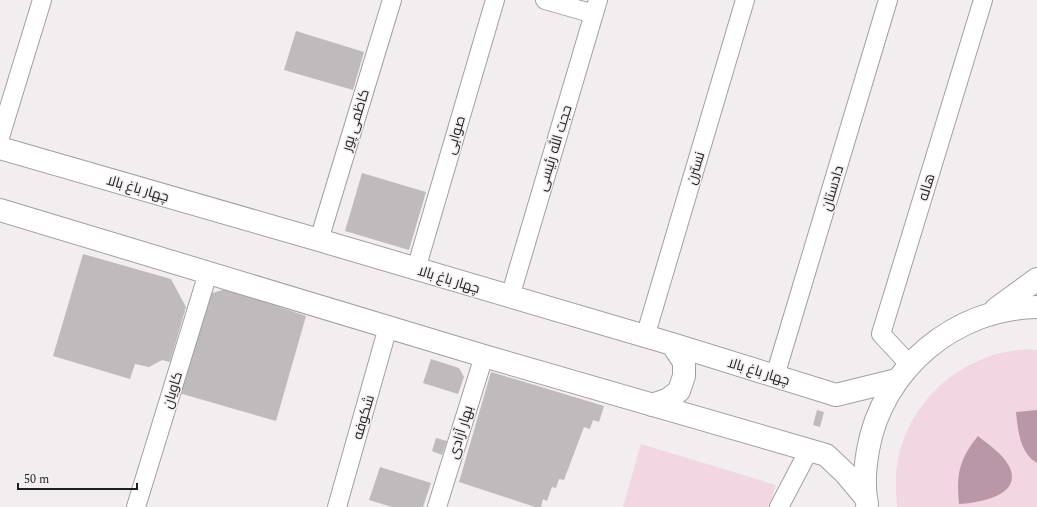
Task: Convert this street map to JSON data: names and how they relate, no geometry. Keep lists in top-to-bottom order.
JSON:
{
  "streets": {
    "main road": ["چهار باغ بالا"],
    "street": [
      "کاظمی پور",
      "صوابی",
      "حجت الله رئیسی",
      "نسترن",
      "هاله",
      "دادستان",
      "کاویان",
      "شکوفه",
      "بهار آزادی"
    ]
  },
  "crossings": [
    ["کاظمی پور", "چهار باغ بالا"],
    ["صوابی", "چهار باغ بالا"],
    ["حجت الله رئیسی", "چهار باغ بالا"],
    ["نسترن", "چهار باغ بالا"],
    ["هاله", "چهار باغ بالا"],
    ["چهار باغ بالا", "دادستان"]
  ],
  "scale_bar": "50 m"
}
